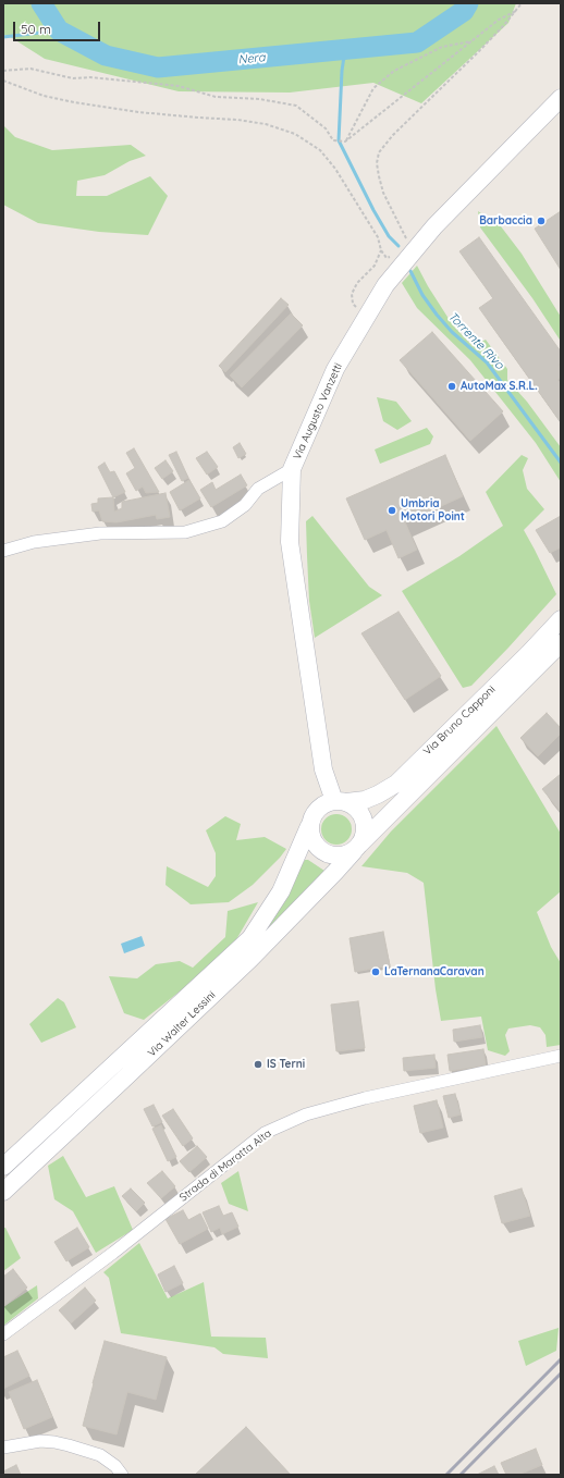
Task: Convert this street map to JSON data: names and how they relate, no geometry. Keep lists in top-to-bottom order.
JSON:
{
  "streets": {
    "main road": ["Via Augusto Vanzetti", "Via Bruno Capponi", "Via Walter Lessini"],
    "street": ["Strada di Maratta Alta"]
  },
  "crossings": [
    ["Via Augusto Vanzetti", "Via Bruno Capponi"],
    ["Via Augusto Vanzetti", "Via Walter Lessini"],
    ["Via Bruno Capponi", "Via Walter Lessini"]
  ],
  "water": ["Nera", "Torrente Rivo"],
  "places": [
    "Barbaccia",
    "AutoMax S.R.L.",
    "Umbria Motori Point",
    "LaTernanaCaravan",
    "IS Terni"
  ],
  "scale_bar": "50 m"
}
